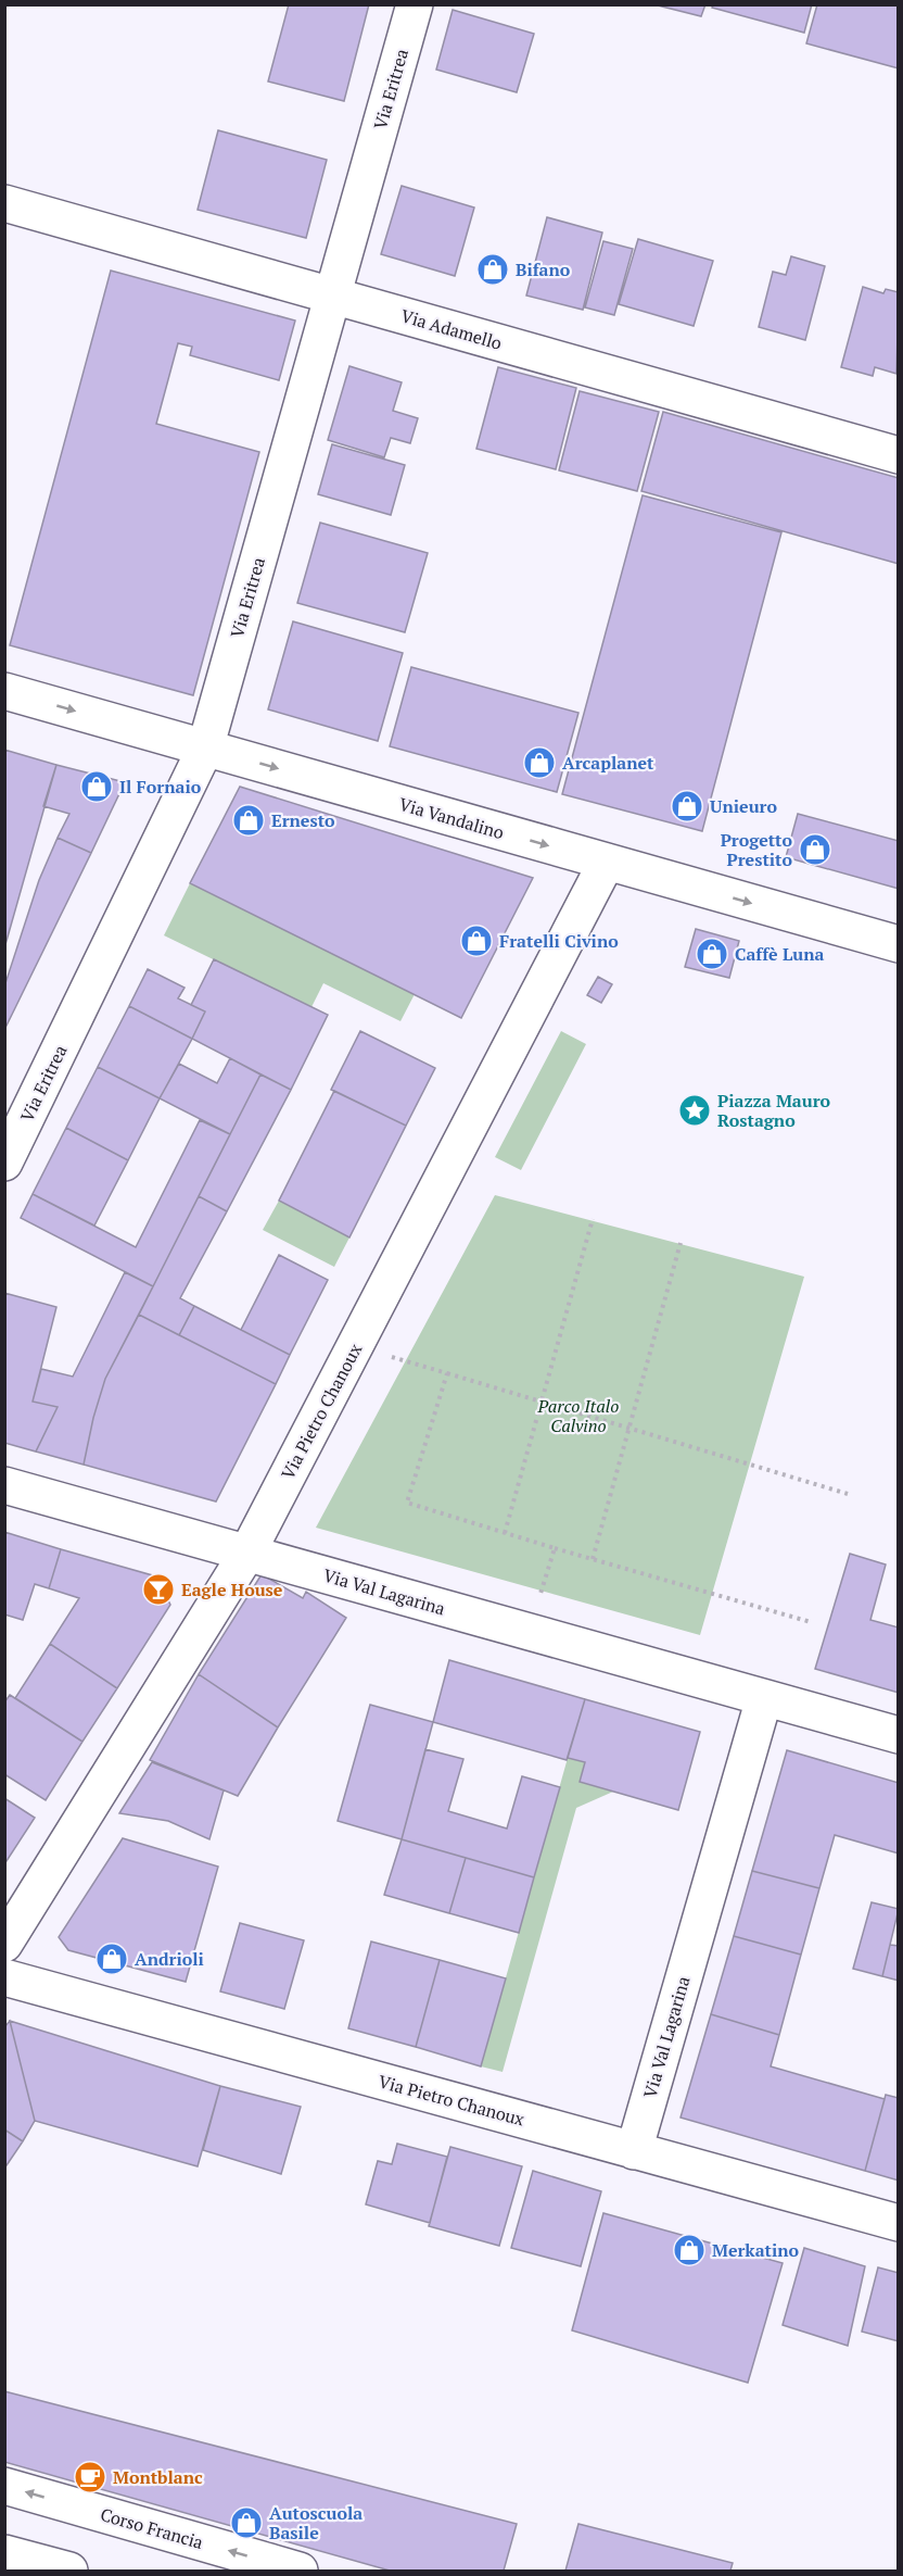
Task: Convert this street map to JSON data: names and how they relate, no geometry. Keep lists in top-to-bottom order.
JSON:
{
  "streets": {
    "street": [
      "Via Eritrea",
      "Via Adamello",
      "Via Vandalino",
      "Via Pietro Chanoux",
      "Via Val Lagarina",
      "Corso Francia"
    ]
  },
  "crossings": [
    ["Via Eritrea", "Via Adamello"],
    ["Via Eritrea", "Via Vandalino"],
    ["Via Vandalino", "Via Pietro Chanoux"],
    ["Via Pietro Chanoux", "Via Val Lagarina"]
  ],
  "one_way": ["Via Vandalino", "Corso Francia"],
  "parks": ["Parco Italo Calvino"],
  "places": {
    "shop": [
      "Bifano",
      "Arcaplanet",
      "Il Fornaio",
      "Unieuro",
      "Ernesto",
      "Progetto Prestito",
      "Fratelli Civino",
      "Caffè Luna",
      "Andrioli",
      "Merkatino",
      "Autoscuola Basile"
    ],
    "place": ["Piazza Mauro Rostagno"],
    "bar": ["Eagle House"],
    "cafe": ["Montblanc"]
  }
}
